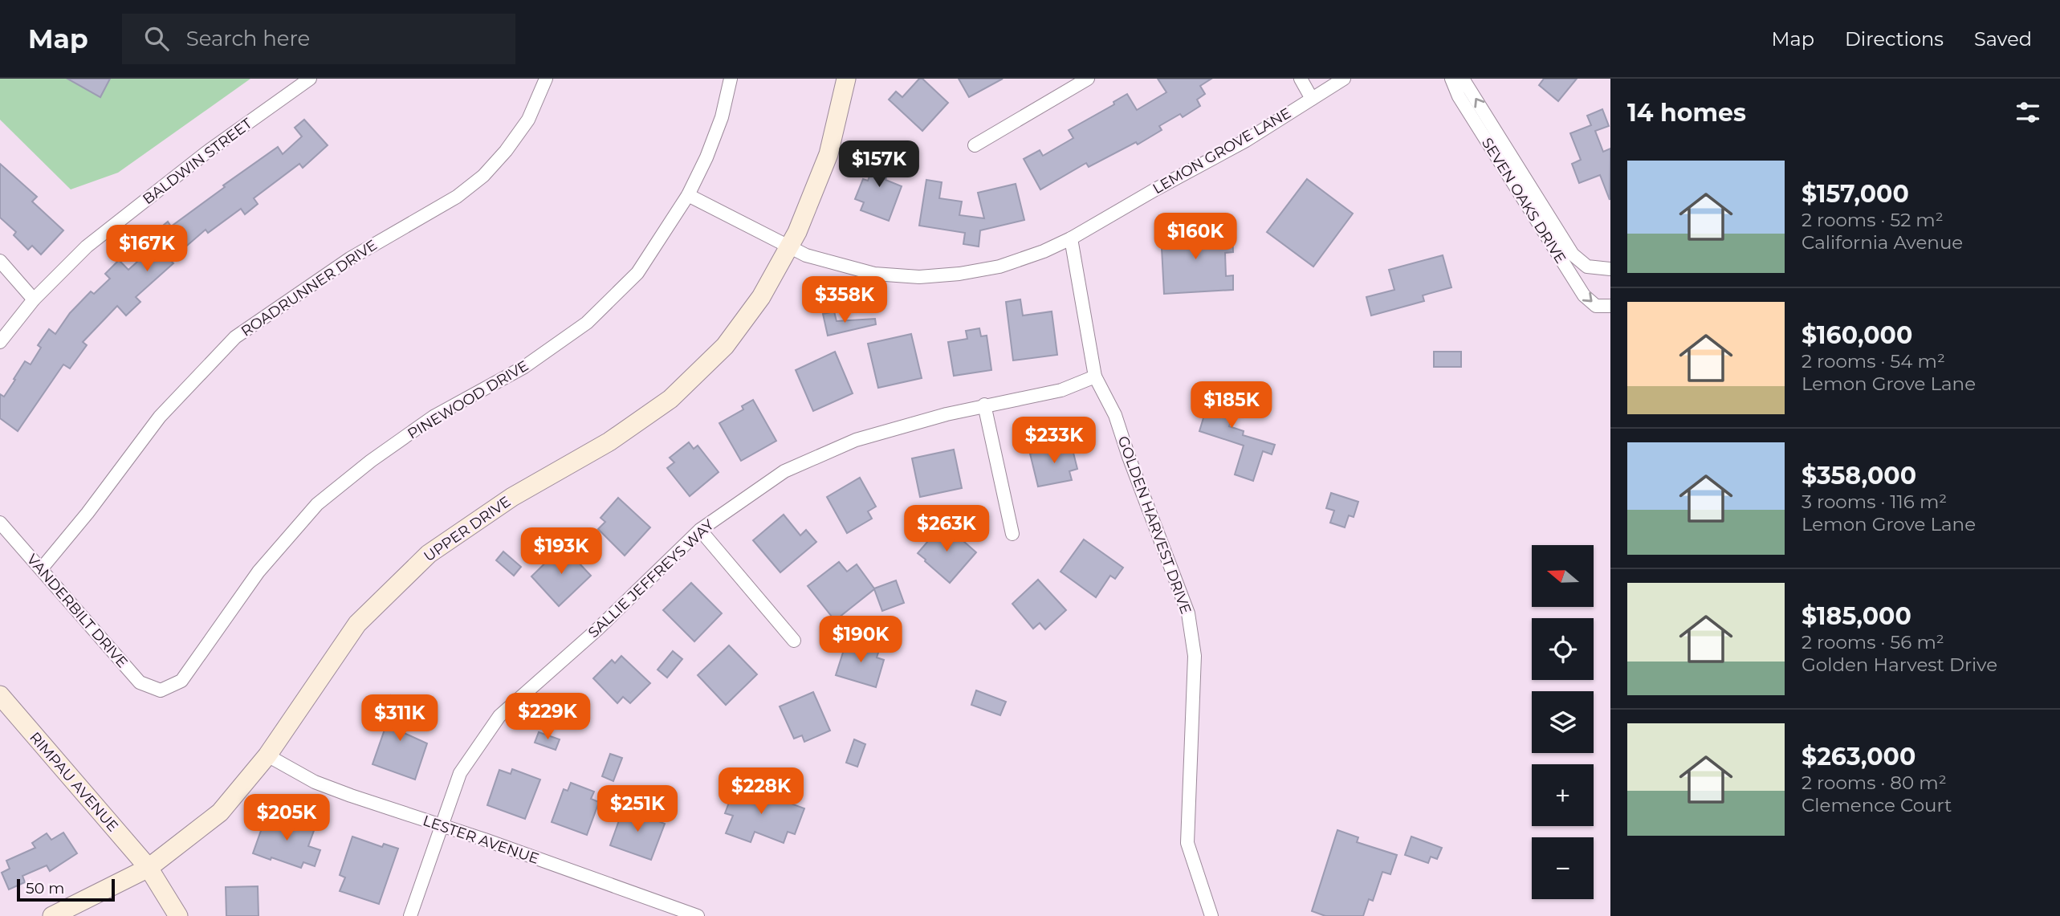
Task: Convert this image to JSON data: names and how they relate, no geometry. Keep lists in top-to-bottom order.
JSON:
{
  "streets": {
    "main road": ["UPPER DRIVE", "RIMPAU AVENUE"],
    "street": [
      "LEMON GROVE LANE",
      "BALDWIN STREET",
      "SEVEN OAKS DRIVE",
      "ROADRUNNER DRIVE",
      "PINEWOOD DRIVE",
      "GOLDEN HARVEST DRIVE",
      "SALLIE JEFFREYS WAY",
      "VANDERBILT DRIVE",
      "LESTER AVENUE"
    ]
  },
  "crossings": [
    ["LEMON GROVE LANE", "PINEWOOD DRIVE"],
    ["LEMON GROVE LANE", "GOLDEN HARVEST DRIVE"],
    ["LEMON GROVE LANE", "UPPER DRIVE"],
    ["ROADRUNNER DRIVE", "VANDERBILT DRIVE"],
    ["PINEWOOD DRIVE", "VANDERBILT DRIVE"],
    ["GOLDEN HARVEST DRIVE", "SALLIE JEFFREYS WAY"],
    ["UPPER DRIVE", "RIMPAU AVENUE"],
    ["UPPER DRIVE", "LESTER AVENUE"],
    ["SALLIE JEFFREYS WAY", "LESTER AVENUE"]
  ],
  "scale_bar": "50 m",
  "north": "left",
  "page": {
    "header": "Map",
    "search": "Search here",
    "nav": ["Map", "Directions", "Saved"],
    "heading": "14 homes",
    "price": [
      "$157K",
      "$160K",
      "$167K",
      "$358K",
      "$185K",
      "$233K",
      "$263K",
      "$193K",
      "$190K",
      "$229K",
      "$311K",
      "$228K",
      "$251K",
      "$205K"
    ],
    "list": [
      {
        "name": "$157,000",
        "note": "2 rooms · 52 m² · California Avenue"
      },
      {
        "name": "$160,000",
        "note": "2 rooms · 54 m² · Lemon Grove Lane"
      },
      {
        "name": "$358,000",
        "note": "3 rooms · 116 m² · Lemon Grove Lane"
      },
      {
        "name": "$185,000",
        "note": "2 rooms · 56 m² · Golden Harvest Drive"
      },
      {
        "name": "$263,000",
        "note": "2 rooms · 80 m² · Clemence Court"
      }
    ],
    "map_buttons": ["+", "−"],
    "scale": "50 m"
  }
}
